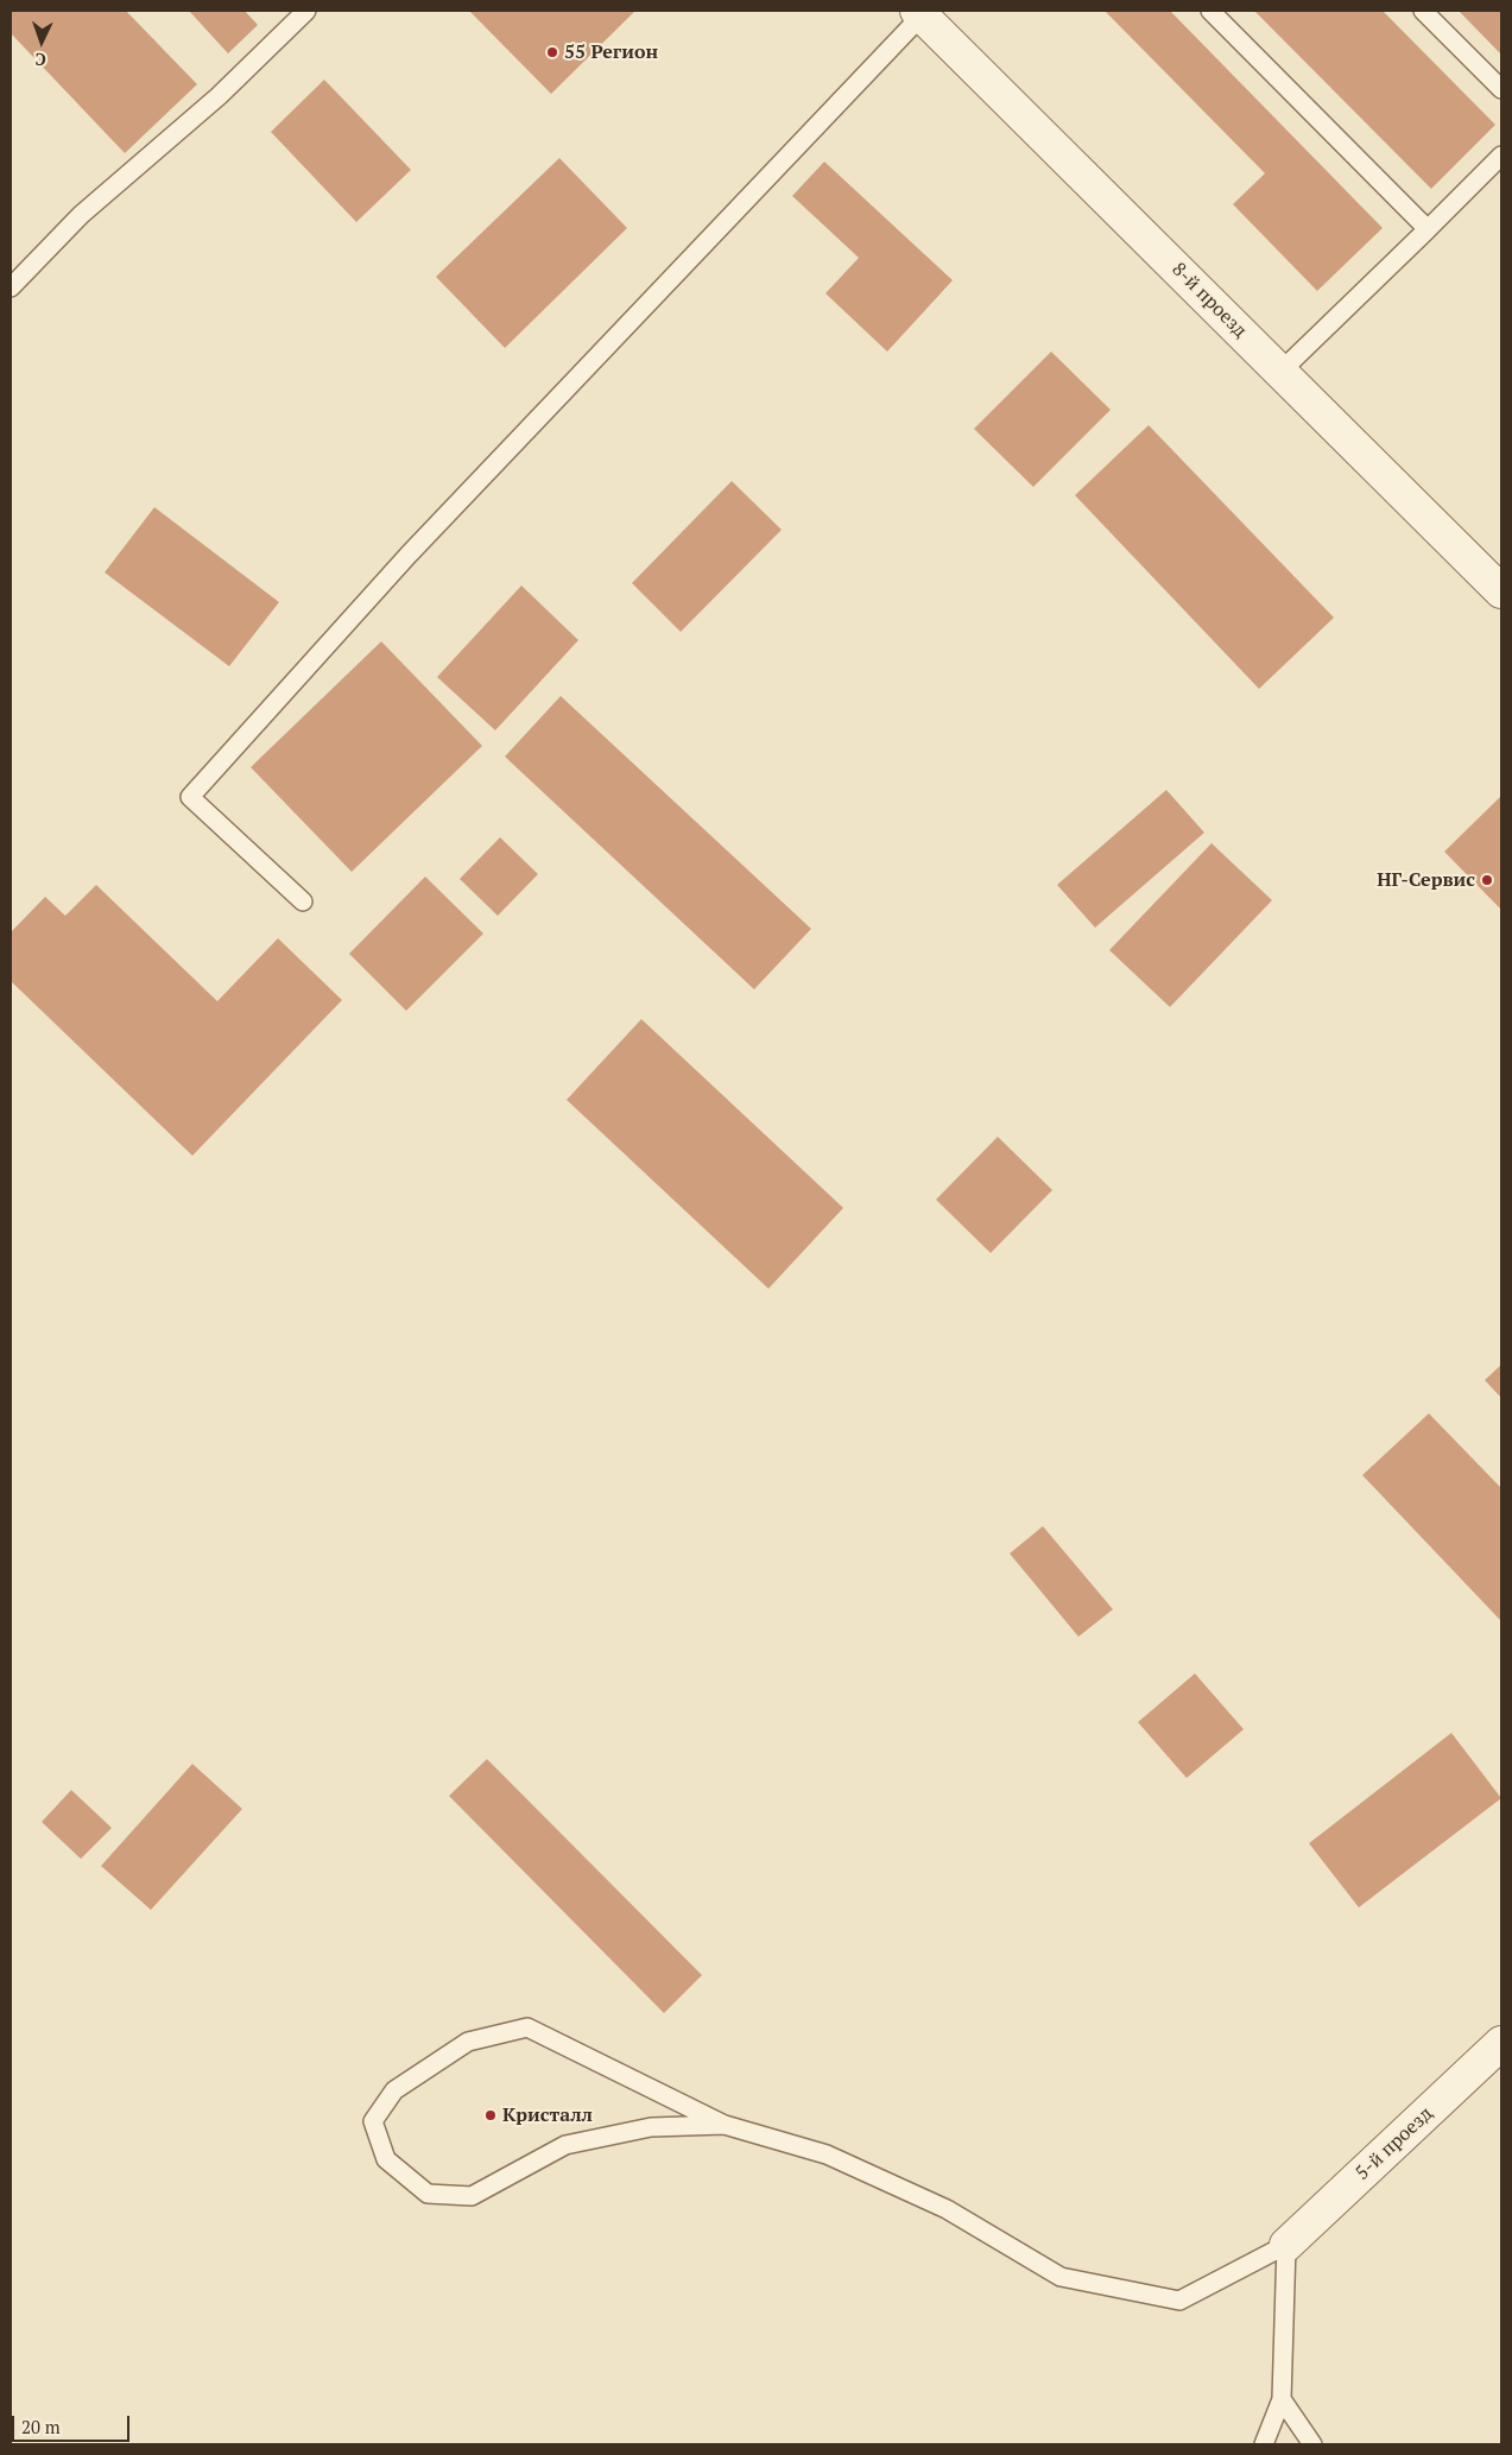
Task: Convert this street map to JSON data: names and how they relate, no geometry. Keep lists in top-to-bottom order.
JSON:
{
  "streets": {
    "street": ["8-й проезд", "5-й проезд"]
  },
  "places": ["55 Регион", "НГ-Сервис", "Кристалл"],
  "scale_bar": "20 m",
  "north": "bottom"
}
